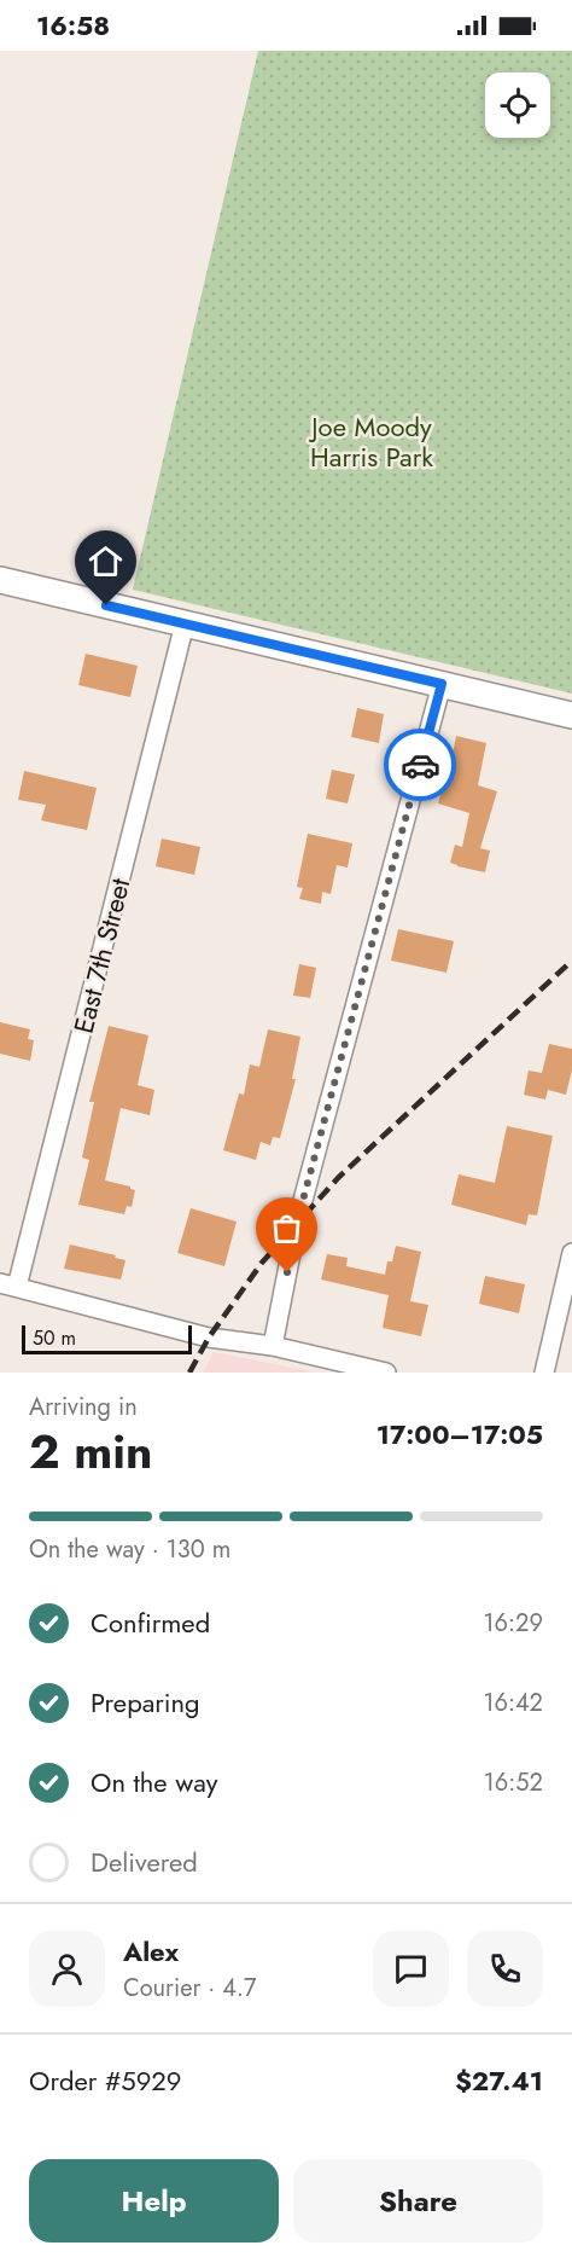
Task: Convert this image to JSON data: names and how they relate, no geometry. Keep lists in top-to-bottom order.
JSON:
{
  "streets": {
    "street": ["East 7th Street"]
  },
  "parks": ["Joe Moody Harris Park"],
  "scale_bar": "50 m",
  "page": {
    "status": "16:58",
    "scale": "50 m",
    "heading": ["2 min", "Arriving in", "17:00–17:05"],
    "panel": [
      "Alex",
      "Courier · 4.7",
      "Order #5929",
      "$27.41"
    ],
    "bar": "On the way · 130 m",
    "list": [
      ["Confirmed", "16:29"],
      ["Preparing", "16:42"],
      ["On the way", "16:52"],
      "Delivered"
    ],
    "buttons": ["Help", "Share"]
  }
}
